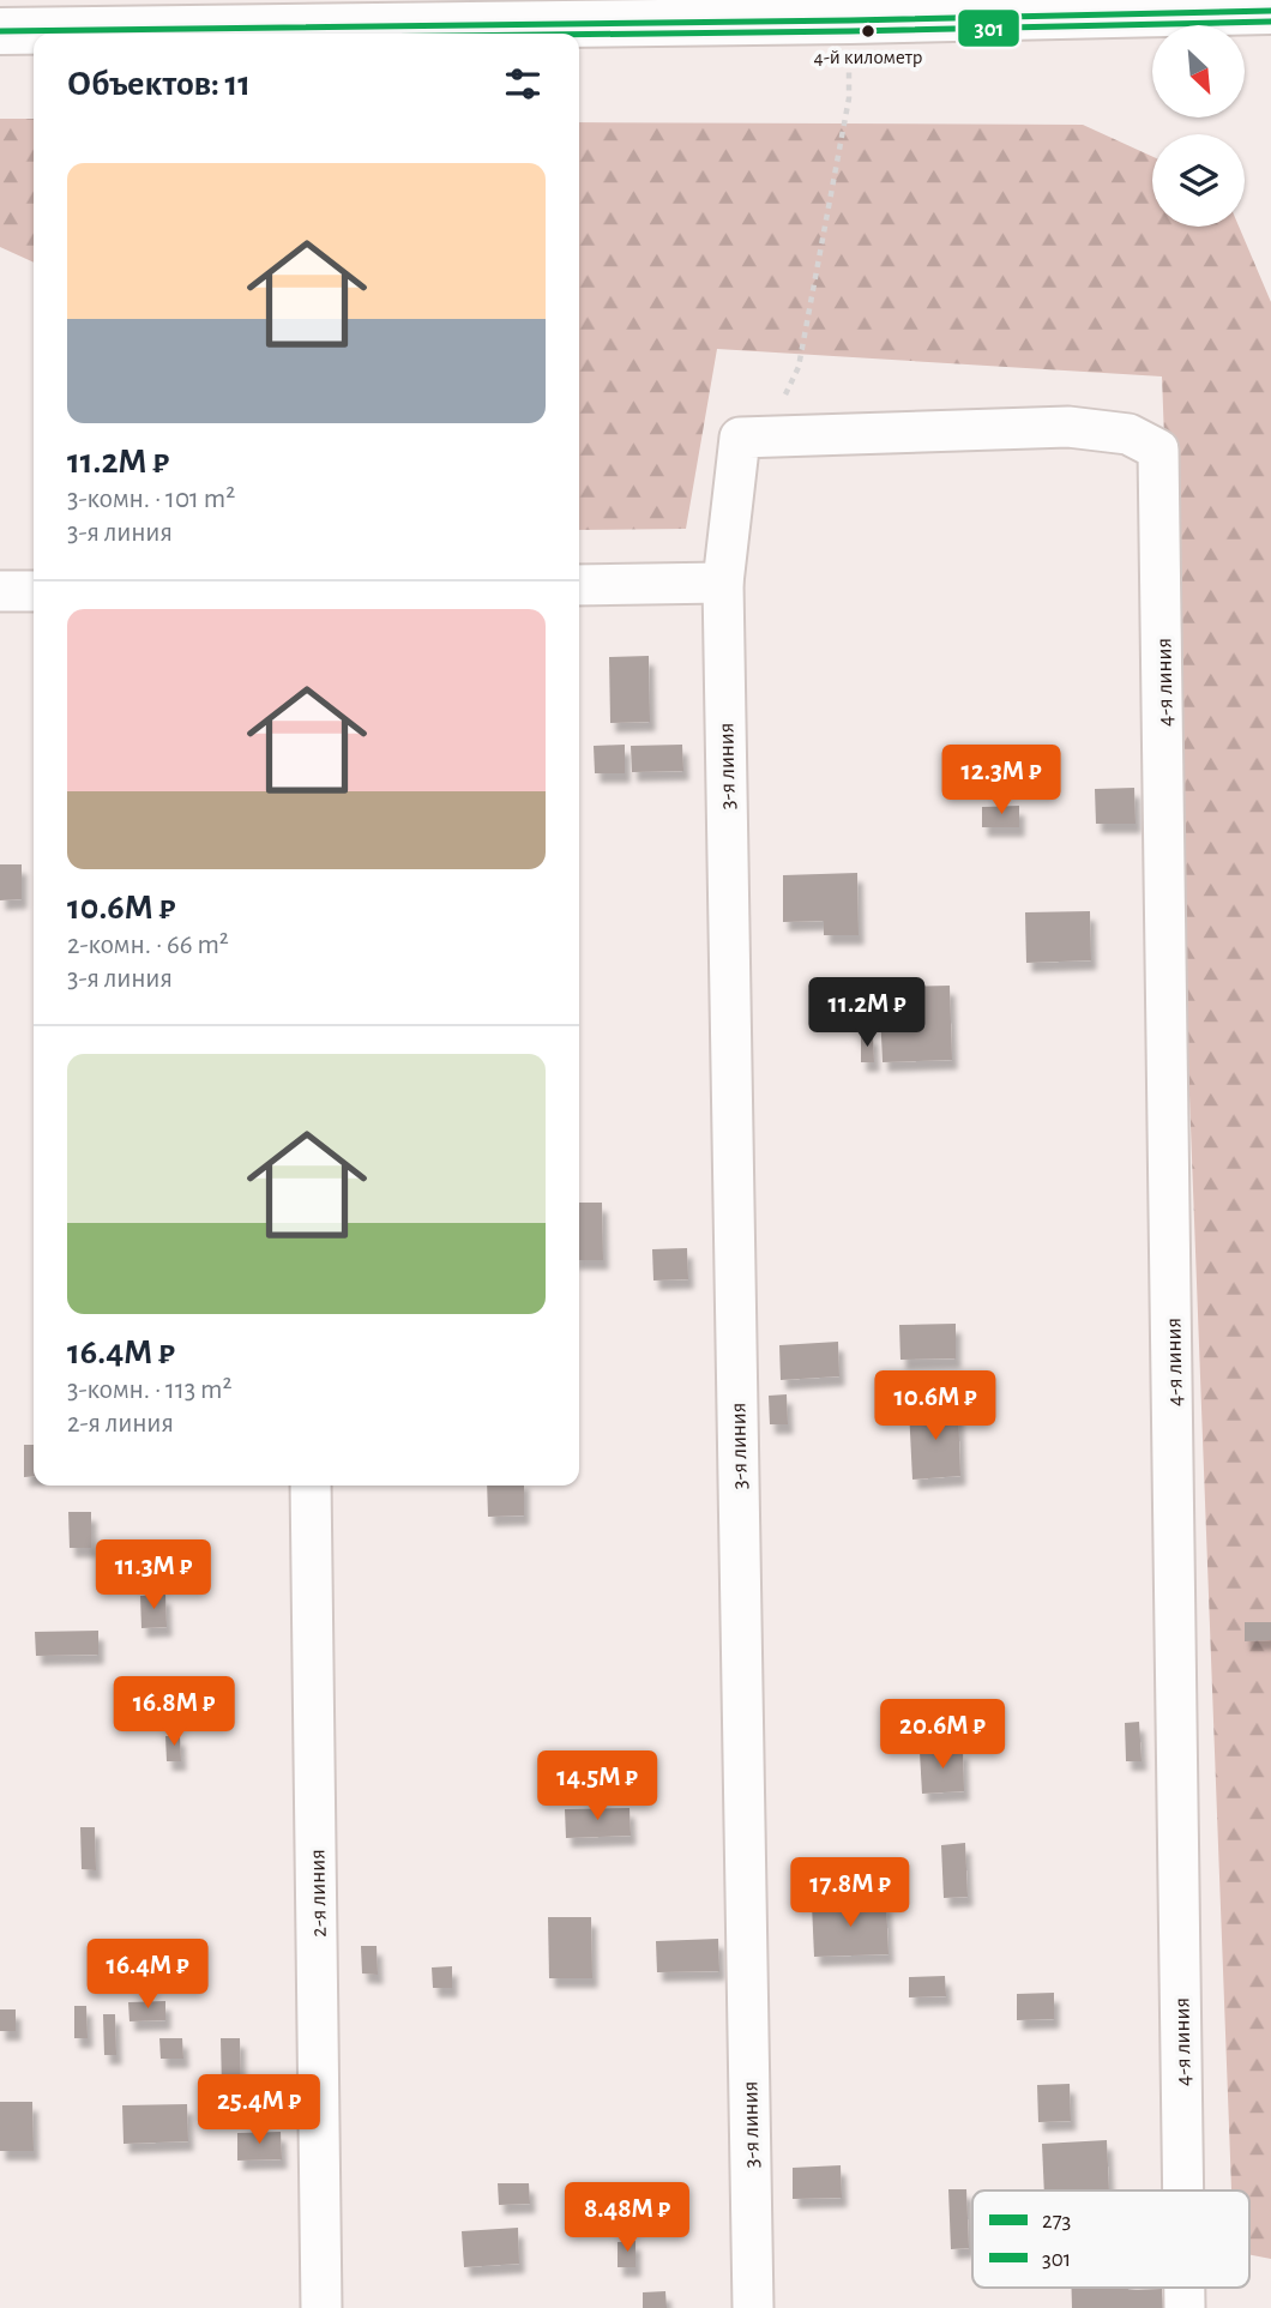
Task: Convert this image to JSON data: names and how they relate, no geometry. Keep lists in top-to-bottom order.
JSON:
{
  "streets": {
    "street": ["4-я линия", "3-я линия", "2-я линия"]
  },
  "crossings": [
    ["4-я линия", "3-я линия"]
  ],
  "places": ["4-й километр"],
  "lines": ["transit line 273", "transit line 301"],
  "legend": ["273", "301"],
  "north": "bottom right",
  "page": {
    "heading": "Объектов: 11",
    "list": [
      {
        "name": "11.2M ₽",
        "note": "3-комн. · 101 m² · 3-я линия"
      },
      {
        "name": "10.6M ₽",
        "note": "2-комн. · 66 m² · 3-я линия"
      },
      {
        "name": "16.4M ₽",
        "note": "3-комн. · 113 m² · 2-я линия"
      }
    ],
    "price": [
      "12.3M ₽",
      "11.2M ₽",
      "10.6M ₽",
      "11.3M ₽",
      "16.8M ₽",
      "20.6M ₽",
      "14.5M ₽",
      "17.8M ₽",
      "16.4M ₽",
      "25.4M ₽",
      "8.48M ₽"
    ]
  }
}
